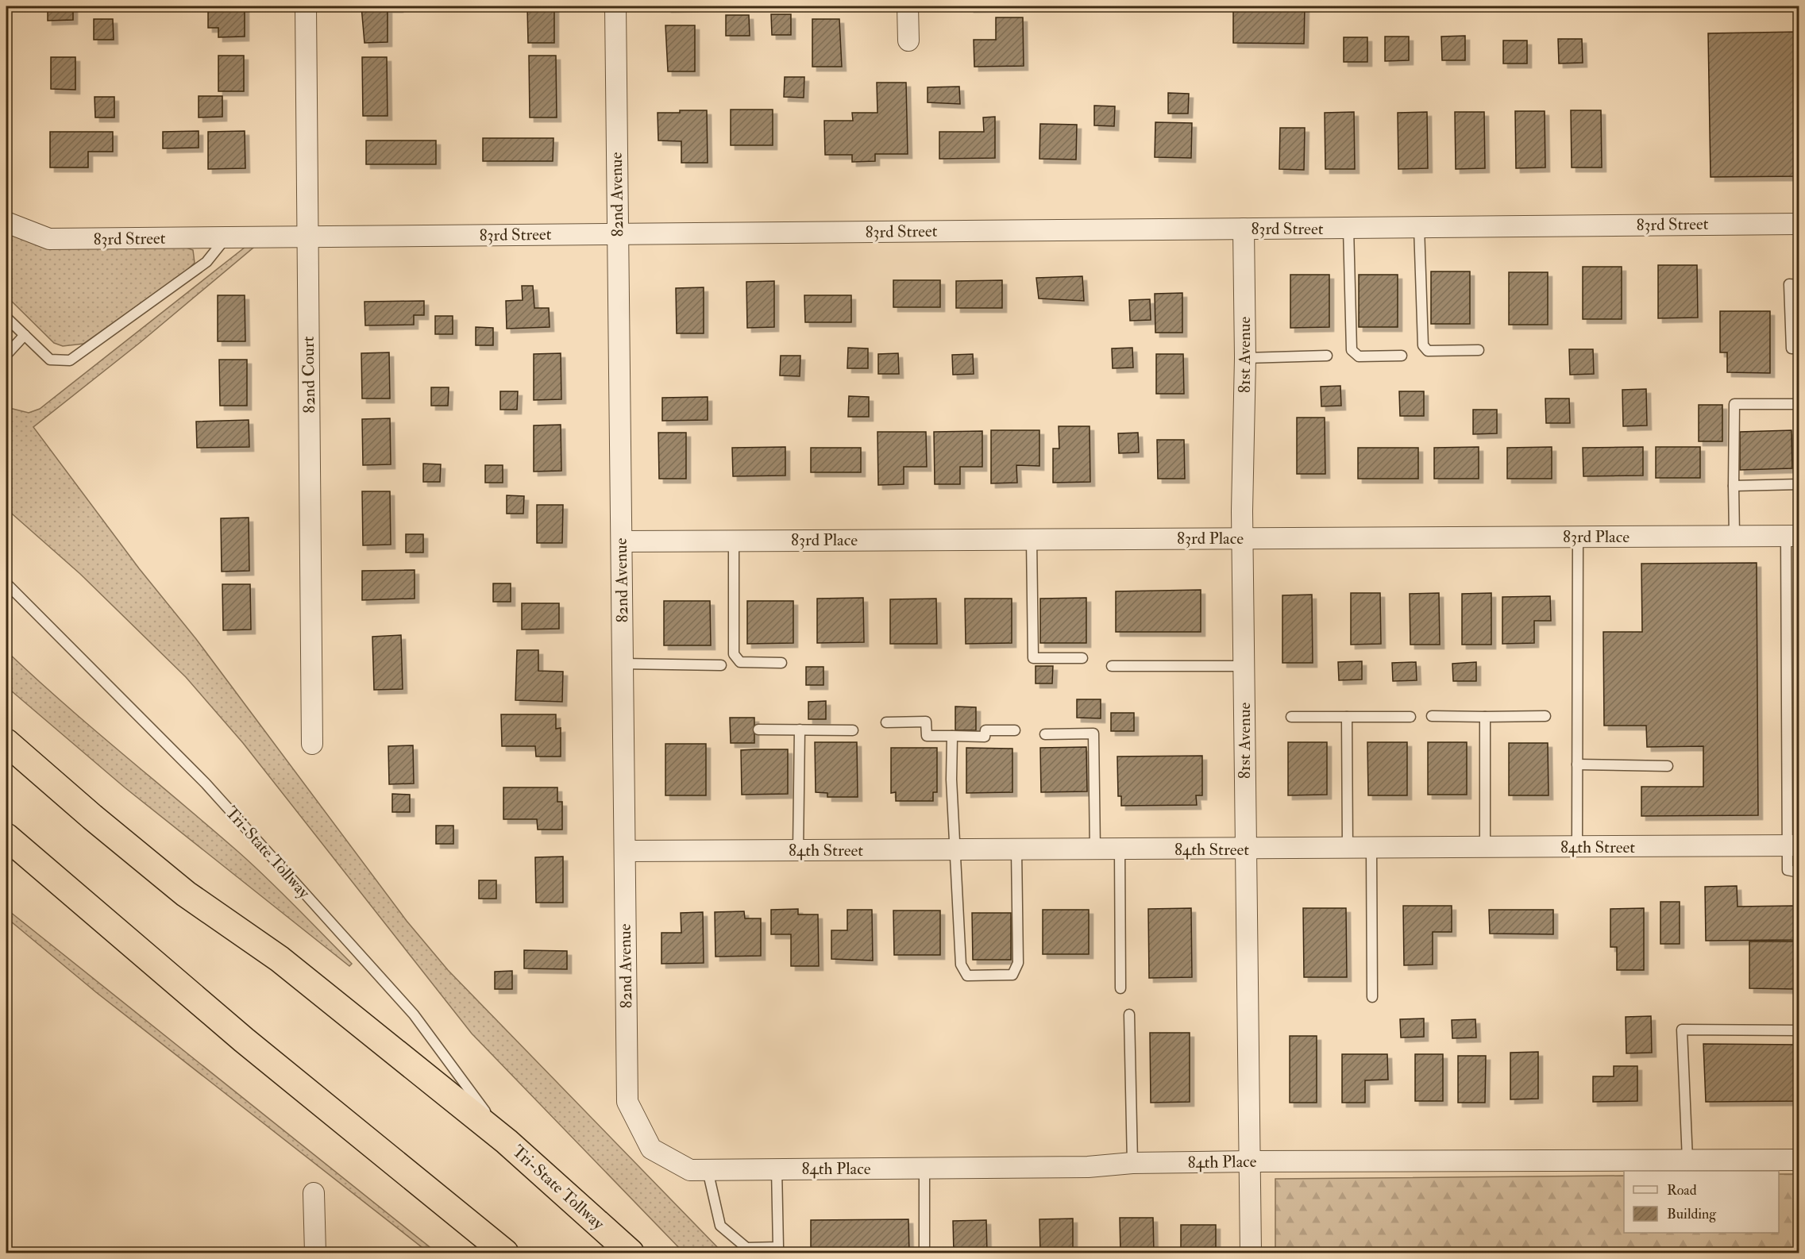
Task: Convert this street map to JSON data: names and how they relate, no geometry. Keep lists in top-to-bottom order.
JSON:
{
  "streets": {
    "highway": ["Tri-State Tollway"],
    "street": [
      "82nd Avenue",
      "83rd Street",
      "81st Avenue",
      "82nd Court",
      "83rd Place",
      "84th Street",
      "84th Place"
    ]
  },
  "crossings": [
    ["82nd Avenue", "83rd Street"],
    ["82nd Avenue", "83rd Place"],
    ["82nd Avenue", "84th Street"],
    ["82nd Avenue", "84th Place"],
    ["83rd Street", "81st Avenue"],
    ["83rd Street", "82nd Court"],
    ["81st Avenue", "83rd Place"],
    ["81st Avenue", "84th Street"],
    ["81st Avenue", "84th Place"]
  ],
  "legend": ["Road", "Building"]
}
